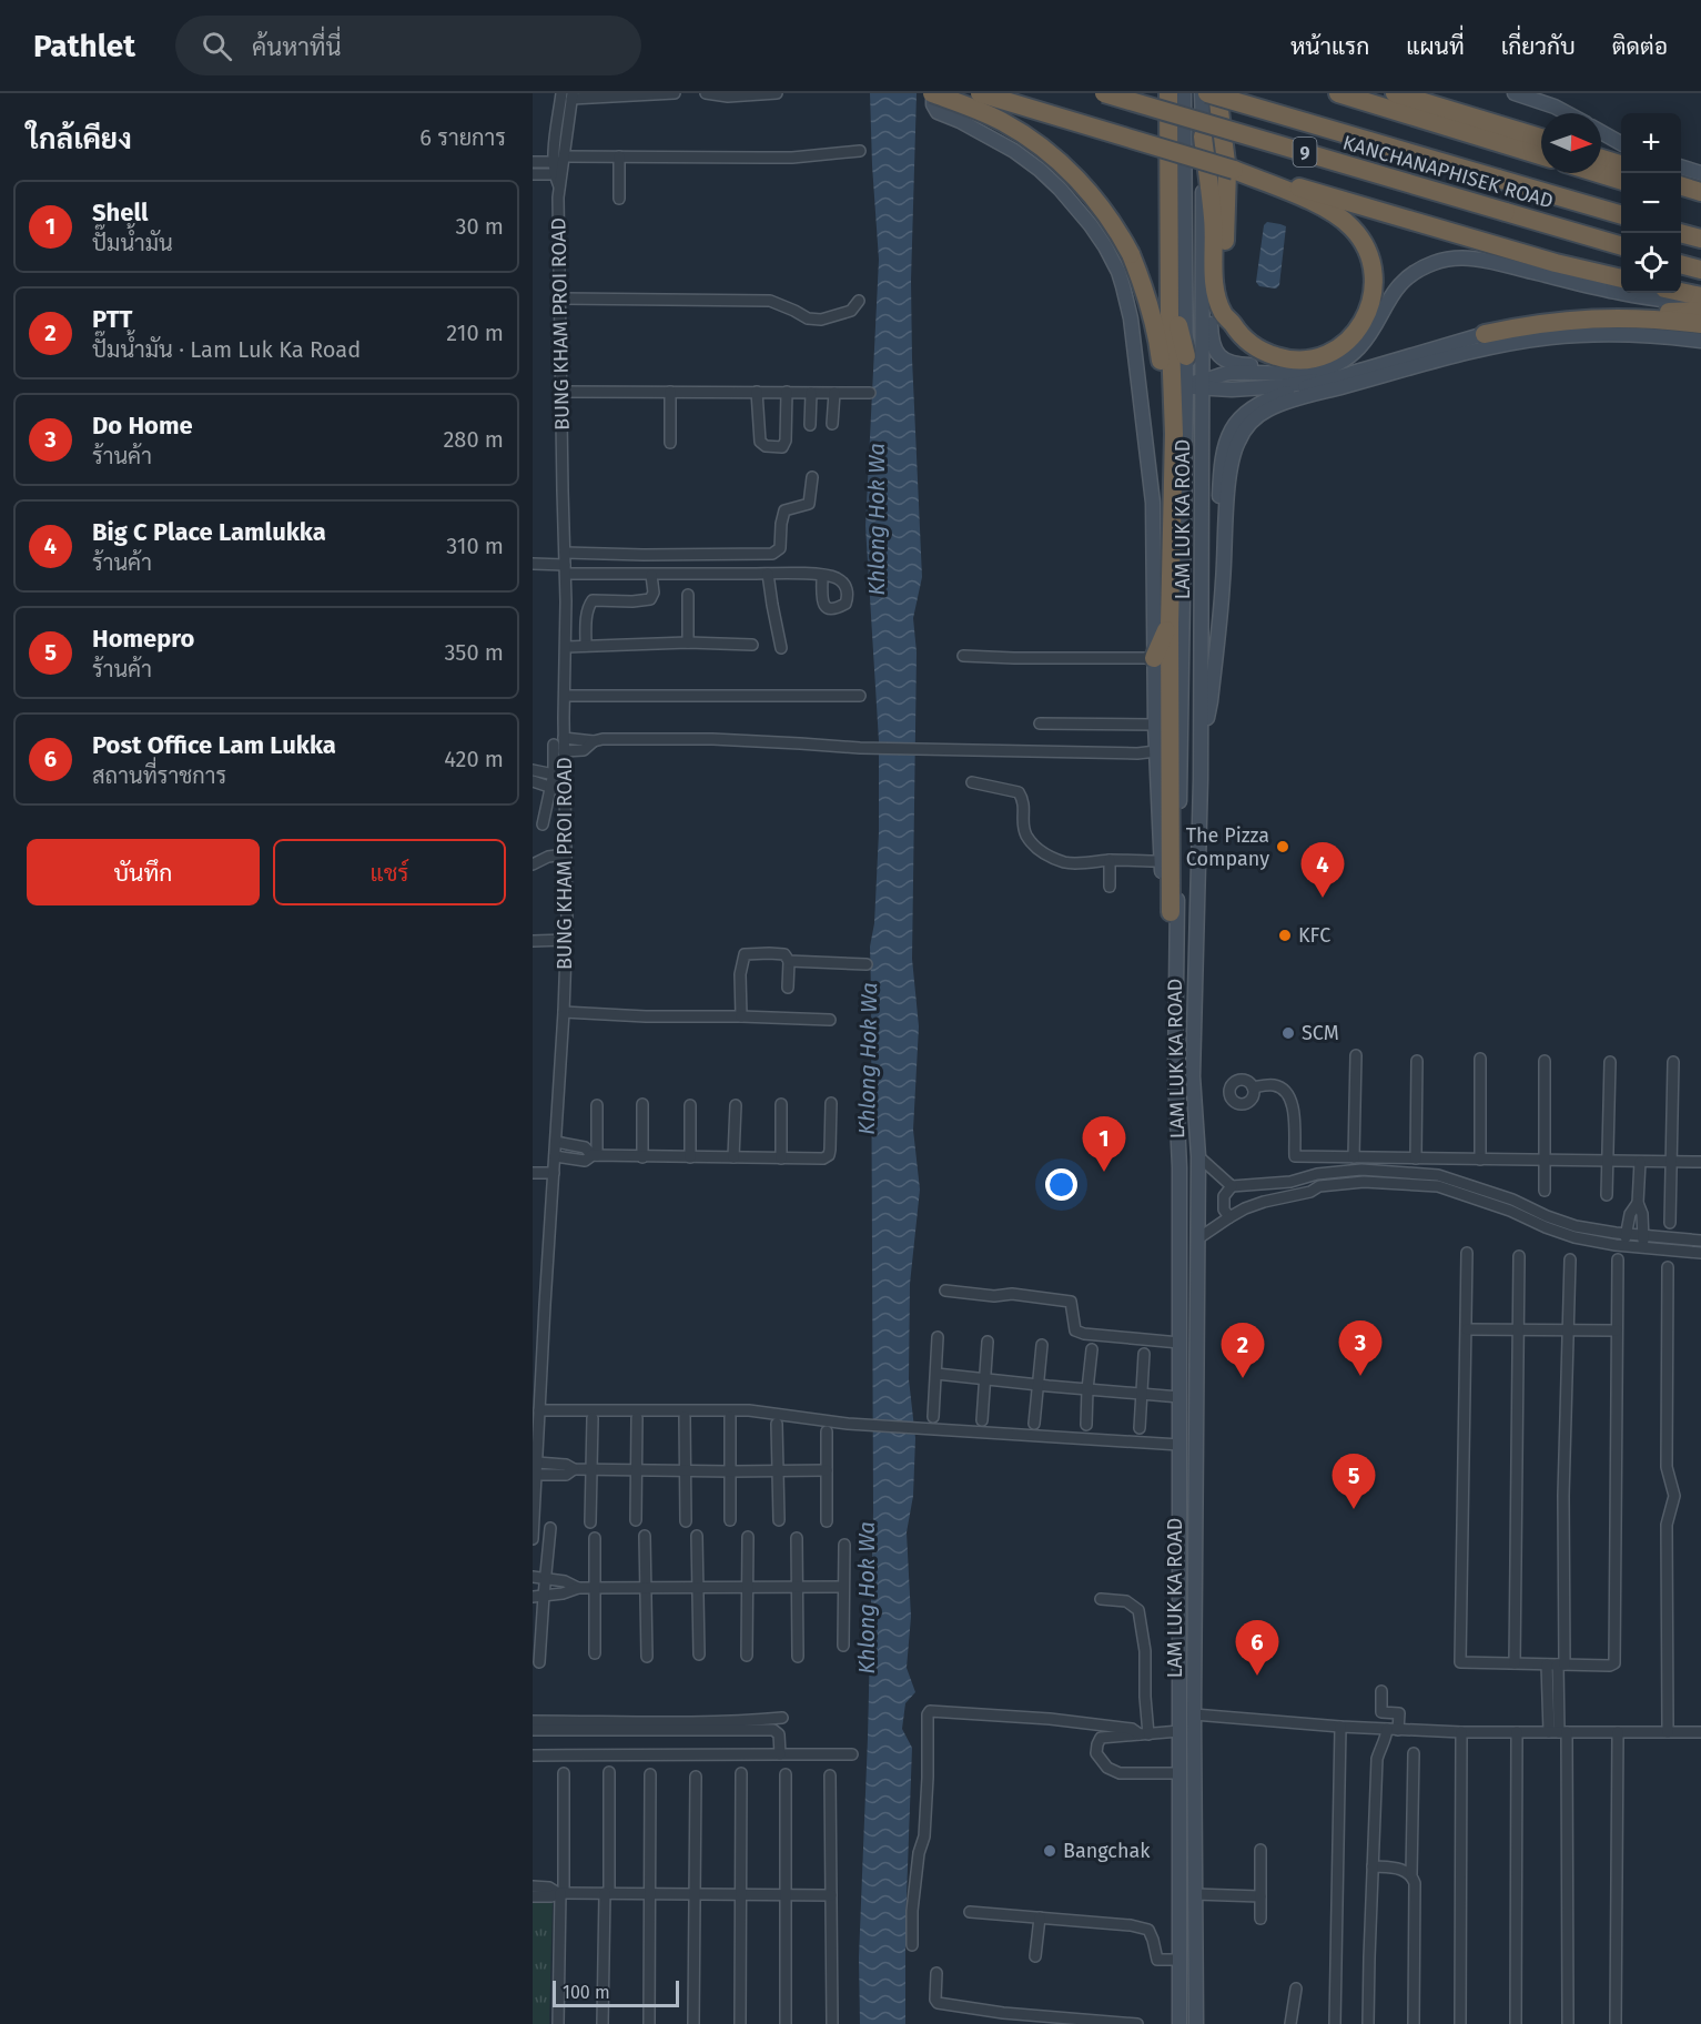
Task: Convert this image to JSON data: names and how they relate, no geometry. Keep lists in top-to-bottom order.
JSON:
{
  "streets": {
    "highway": ["9", "KANCHANAPHISEK ROAD"],
    "main road": ["LAM LUK KA ROAD"],
    "street": ["BUNG KHAM PROI ROAD"]
  },
  "water": ["Khlong Hok Wa"],
  "places": [
    "The Pizza Company",
    "KFC",
    "SCM",
    "Bangchak"
  ],
  "scale_bar": "100 m",
  "north": "right",
  "page": {
    "header": "Pathlet",
    "search": "ค้นหาที่นี่",
    "nav": [
      "หน้าแรก",
      "แผนที่",
      "เกี่ยวกับ",
      "ติดต่อ"
    ],
    "heading": ["ใกล้เคียง", "6 รายการ"],
    "map_buttons": ["+", "−"],
    "list": [
      {
        "mark": "1",
        "name": "Shell",
        "note": "ปั๊มน้ำมัน",
        "value": "30 m"
      },
      {
        "mark": "2",
        "name": "PTT",
        "note": "ปั๊มน้ำมัน · Lam Luk Ka Road",
        "value": "210 m"
      },
      {
        "mark": "3",
        "name": "Do Home",
        "note": "ร้านค้า",
        "value": "280 m"
      },
      {
        "mark": "4",
        "name": "Big C Place Lamlukka",
        "note": "ร้านค้า",
        "value": "310 m"
      },
      {
        "mark": "5",
        "name": "Homepro",
        "note": "ร้านค้า",
        "value": "350 m"
      },
      {
        "mark": "6",
        "name": "Post Office Lam Lukka",
        "note": "สถานที่ราชการ",
        "value": "420 m"
      }
    ],
    "buttons": ["บันทึก", "แชร์"],
    "pins": [
      "4",
      "1",
      "3",
      "2",
      "5",
      "6"
    ],
    "scale": "100 m"
  }
}
